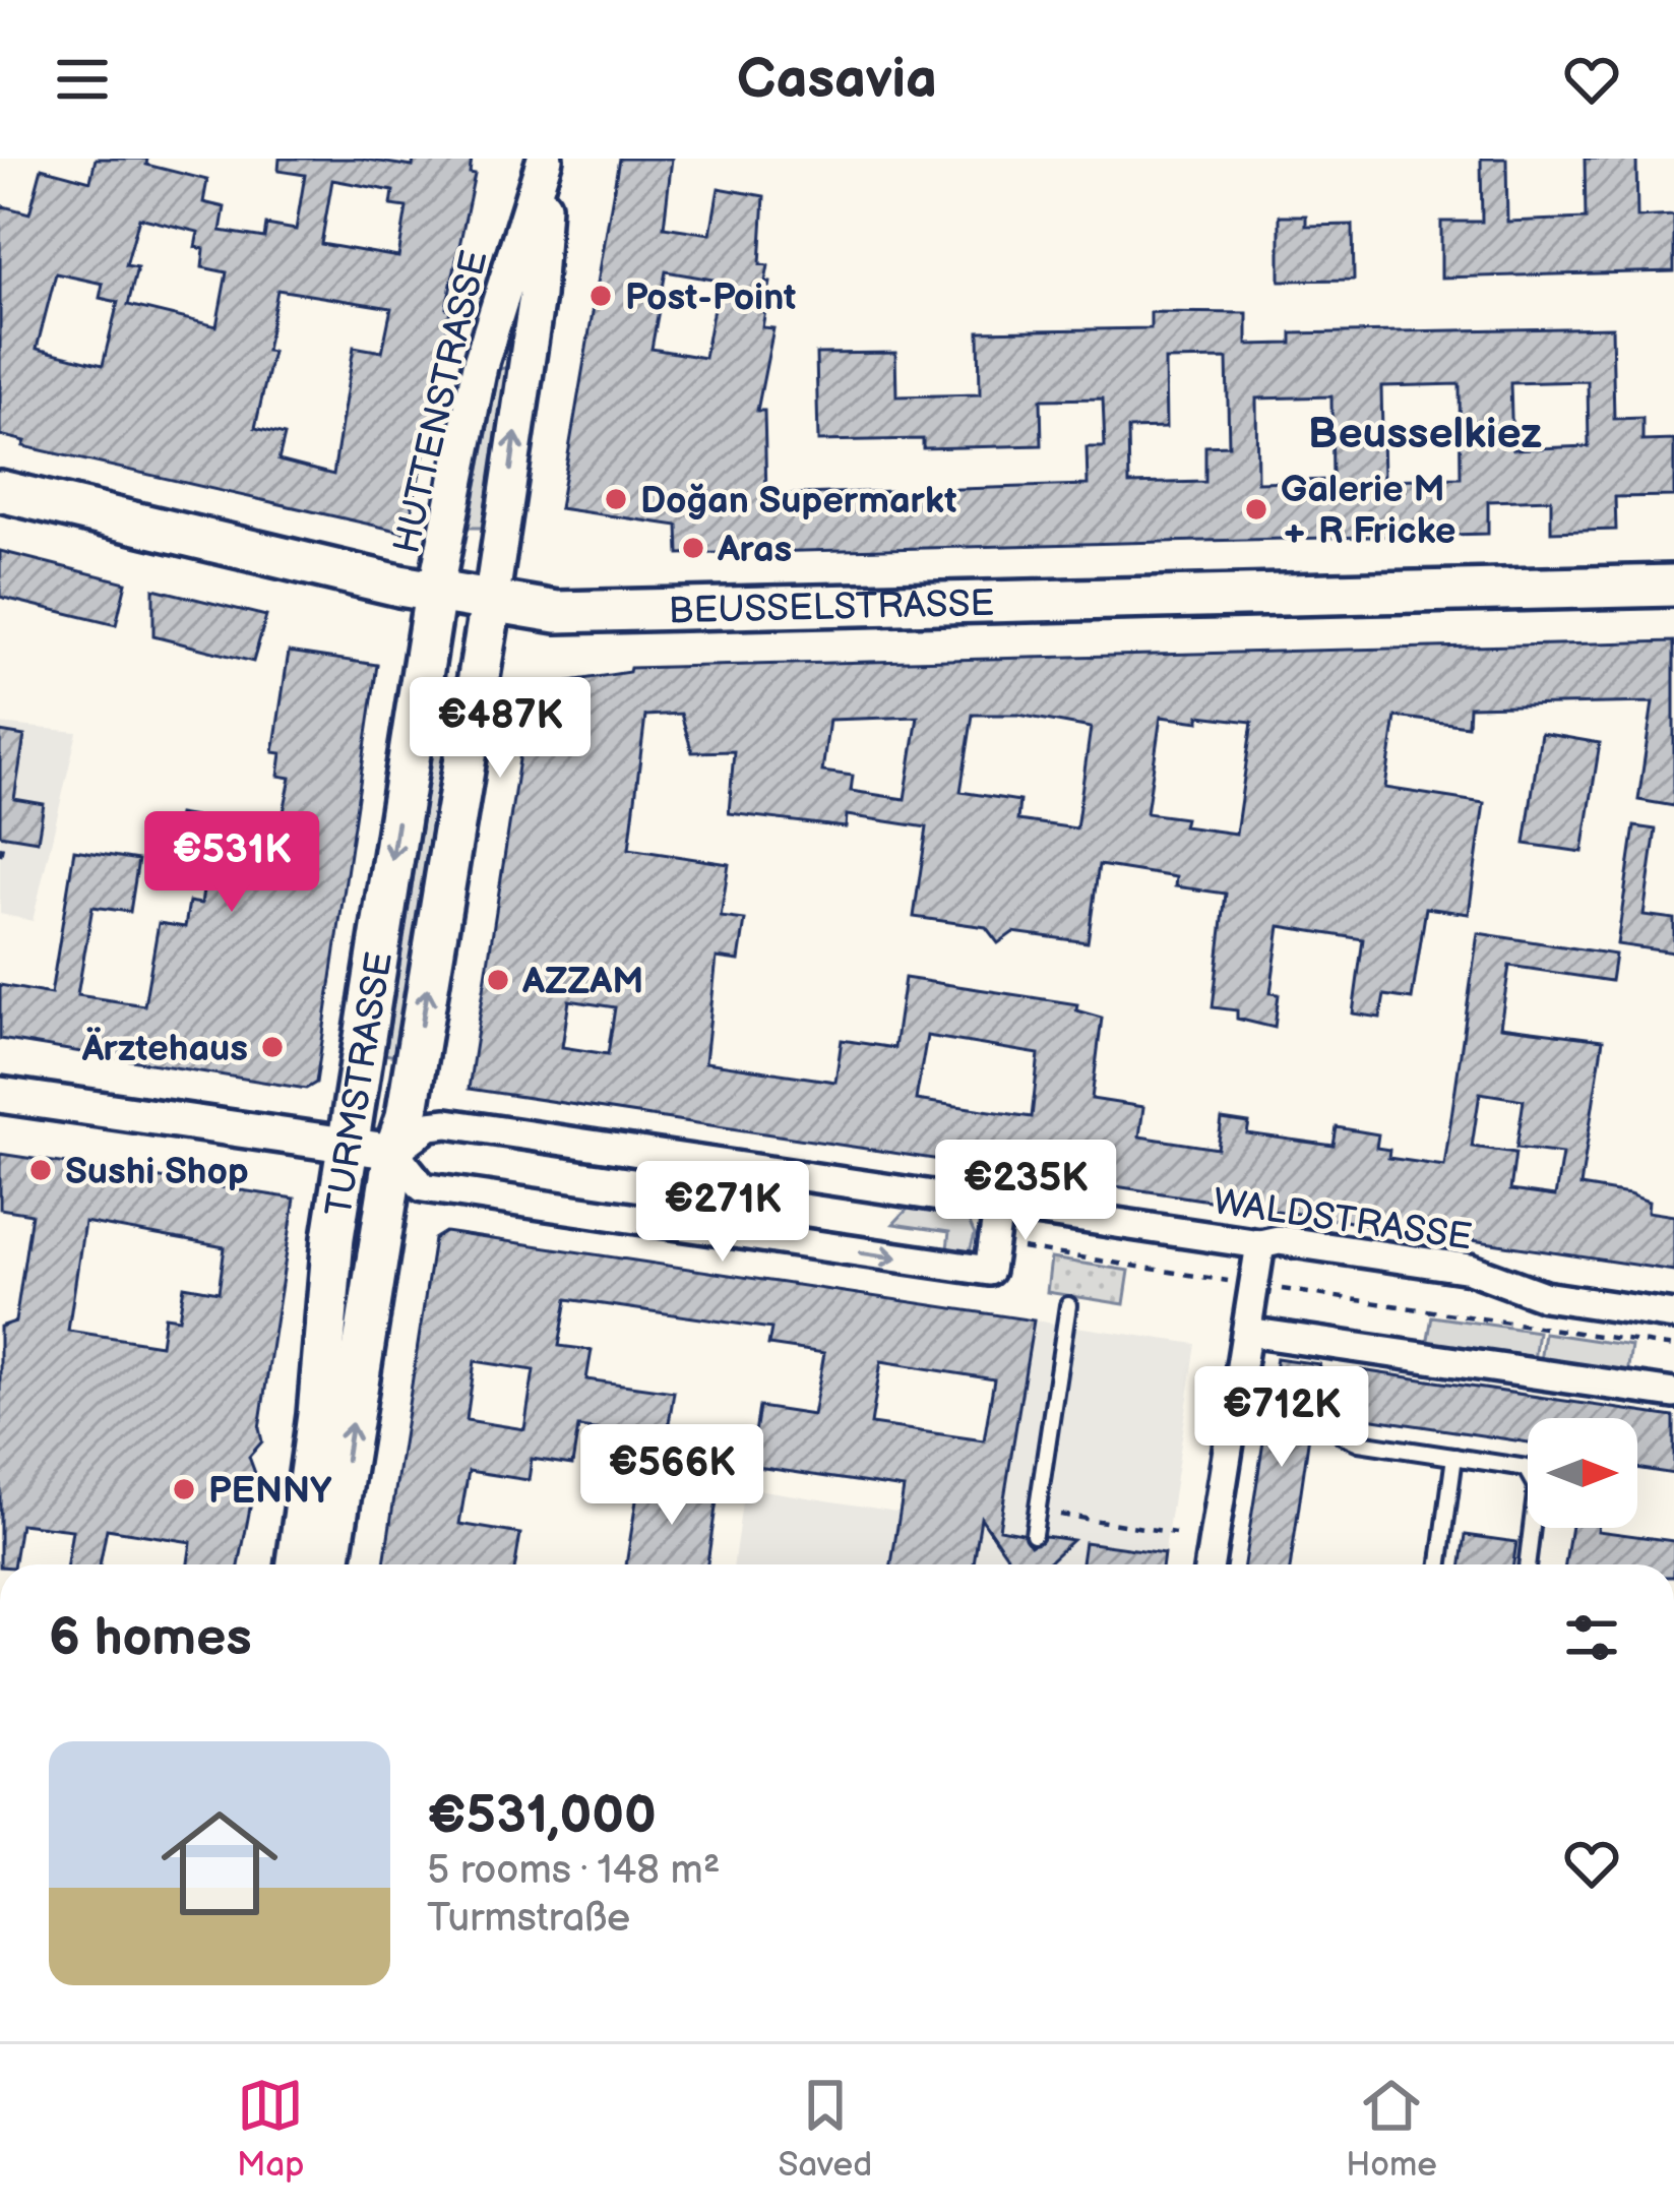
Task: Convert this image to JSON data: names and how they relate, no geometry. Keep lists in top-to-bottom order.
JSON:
{
  "streets": {
    "main road": ["BEUSSELSTRASSE", "TURMSTRASSE"],
    "street": ["HUTTENSTRASSE", "WALDSTRASSE"]
  },
  "crossings": [
    ["HUTTENSTRASSE", "BEUSSELSTRASSE"],
    ["HUTTENSTRASSE", "TURMSTRASSE"],
    ["BEUSSELSTRASSE", "TURMSTRASSE"],
    ["TURMSTRASSE", "WALDSTRASSE"]
  ],
  "districts": ["Beusselkiez"],
  "places": [
    "Post-Point",
    "Doğan Supermarkt",
    "Galerie M + R Fricke",
    "Aras",
    "AZZAM",
    "Ärztehaus",
    "Sushi Shop",
    "PENNY"
  ],
  "north": "right",
  "page": {
    "header": "Casavia",
    "price": [
      "€487K",
      "€531K",
      "€235K",
      "€271K",
      "€712K",
      "€566K"
    ],
    "heading": "6 homes",
    "list": [
      {
        "name": "€531,000",
        "note": "5 rooms · 148 m² · Turmstraße"
      }
    ],
    "tabs": ["Map", "Saved", "Home"]
  }
}
